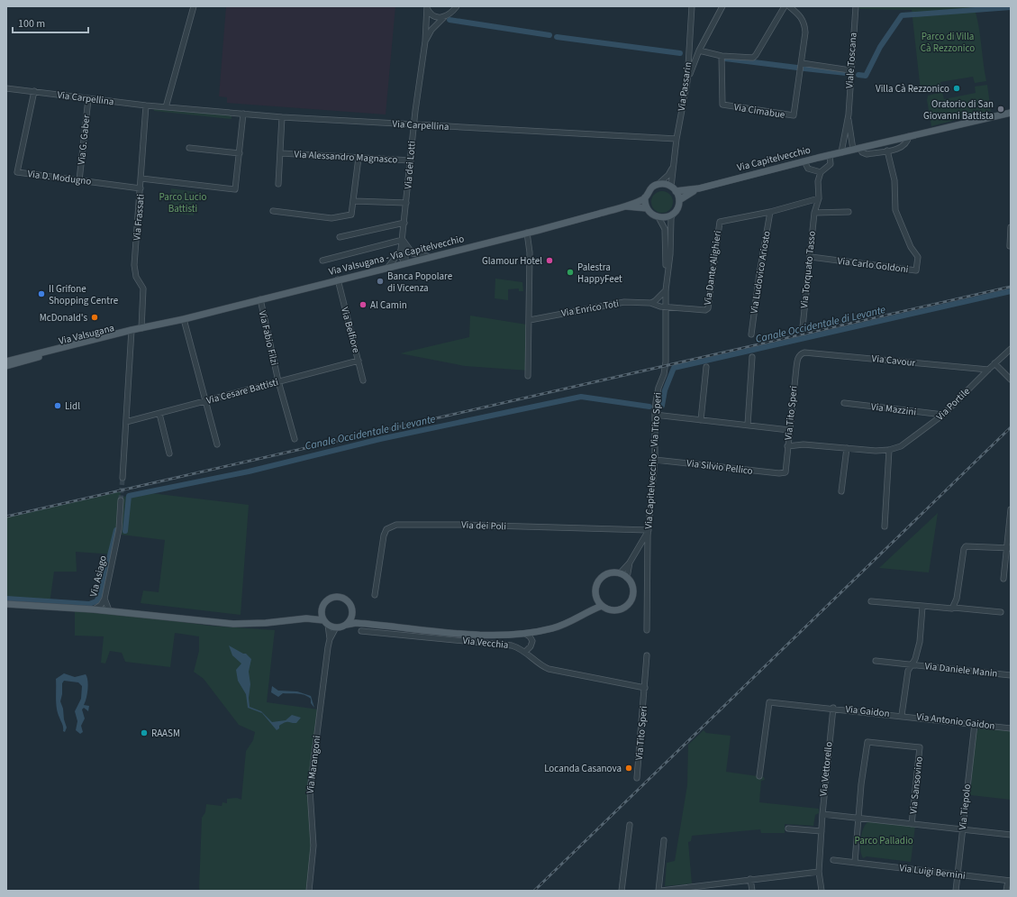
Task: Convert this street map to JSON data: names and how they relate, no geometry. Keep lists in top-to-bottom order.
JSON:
{
  "streets": {
    "main road": [
      "Via Capitelvecchio",
      "Via Valsugana - Via Capitelvecchio",
      "Via Valsugana",
      "Via Asiago"
    ],
    "street": [
      "Viale Toscana",
      "Via Passarin",
      "Via Carpellina",
      "Via Cimabue",
      "Via G. Gaber",
      "Via Alessandro Magnasco",
      "Via dei Lotti",
      "Via D. Modugno",
      "Via Frassati",
      "Via Carlo Goldoni",
      "Via Dante Alighieri",
      "Via Torquato Tasso",
      "Via Ludovico Ariosto",
      "Via Enrico Toti",
      "Via Belfiore",
      "Via Fabio Filzi",
      "Via Cavour",
      "Via Cesare Battisti",
      "Via Portile",
      "Via Mazzini",
      "Via Tito Speri",
      "Via Capitelvecchio - Via Tito Speri",
      "Via Silvio Pellico",
      "Via dei Poli",
      "Via Vecchia",
      "Via Daniele Manin",
      "Via Gaidon",
      "Via Antonio Gaidon",
      "Via Marangoni",
      "Via Vettorello",
      "Via Sansovino",
      "Via Tiepolo",
      "Via Luigi Bernini"
    ]
  },
  "crossings": [
    ["Viale Toscana", "Via Capitelvecchio"],
    ["Via Passarin", "Via Carpellina"],
    ["Via Passarin", "Via Capitelvecchio"],
    ["Via Carpellina", "Via G. Gaber"],
    ["Via Carpellina", "Via Alessandro Magnasco"],
    ["Via Carpellina", "Via dei Lotti"],
    ["Via Carpellina", "Via D. Modugno"],
    ["Via Carpellina", "Via Frassati"],
    ["Via G. Gaber", "Via D. Modugno"],
    ["Via Alessandro Magnasco", "Via dei Lotti"],
    ["Via Capitelvecchio", "Via Torquato Tasso"],
    ["Via dei Lotti", "Via Valsugana - Via Capitelvecchio"],
    ["Via D. Modugno", "Via Frassati"],
    ["Via Valsugana - Via Capitelvecchio", "Via Belfiore"],
    ["Via Valsugana - Via Capitelvecchio", "Via Valsugana"],
    ["Via Valsugana - Via Capitelvecchio", "Via Fabio Filzi"],
    ["Via Carlo Goldoni", "Via Torquato Tasso"],
    ["Via Dante Alighieri", "Via Torquato Tasso"],
    ["Via Dante Alighieri", "Via Ludovico Ariosto"],
    ["Via Dante Alighieri", "Via Enrico Toti"],
    ["Via Dante Alighieri", "Via Capitelvecchio - Via Tito Speri"],
    ["Via Enrico Toti", "Via Capitelvecchio - Via Tito Speri"],
    ["Via Belfiore", "Via Cesare Battisti"],
    ["Via Fabio Filzi", "Via Cesare Battisti"],
    ["Via Cavour", "Via Portile"],
    ["Via Cavour", "Via Tito Speri"],
    ["Via Portile", "Via Mazzini"],
    ["Via Portile", "Via Tito Speri"],
    ["Via Tito Speri", "Via Silvio Pellico"],
    ["Via Tito Speri", "Via Vecchia"],
    ["Via Capitelvecchio - Via Tito Speri", "Via Silvio Pellico"],
    ["Via Capitelvecchio - Via Tito Speri", "Via dei Poli"],
    ["Via Gaidon", "Via Antonio Gaidon"],
    ["Via Gaidon", "Via Vettorello"],
    ["Via Antonio Gaidon", "Via Tiepolo"],
    ["Via Tiepolo", "Via Luigi Bernini"]
  ],
  "water": ["Canale Occidentale di Levante"],
  "parks": ["Parco di Villa Cà Rezzonico", "Parco Lucio Battisti", "Parco Palladio"],
  "places": [
    "Villa Cà Rezzonico",
    "Oratorio di San Giovanni Battista",
    "Glamour Hotel",
    "Palestra HappyFeet",
    "Banca Popolare di Vicenza",
    "Il Grifone Shopping Centre",
    "Al Camin",
    "McDonald's",
    "Lidl",
    "RAASM",
    "Locanda Casanova"
  ],
  "scale_bar": "100 m"
}
